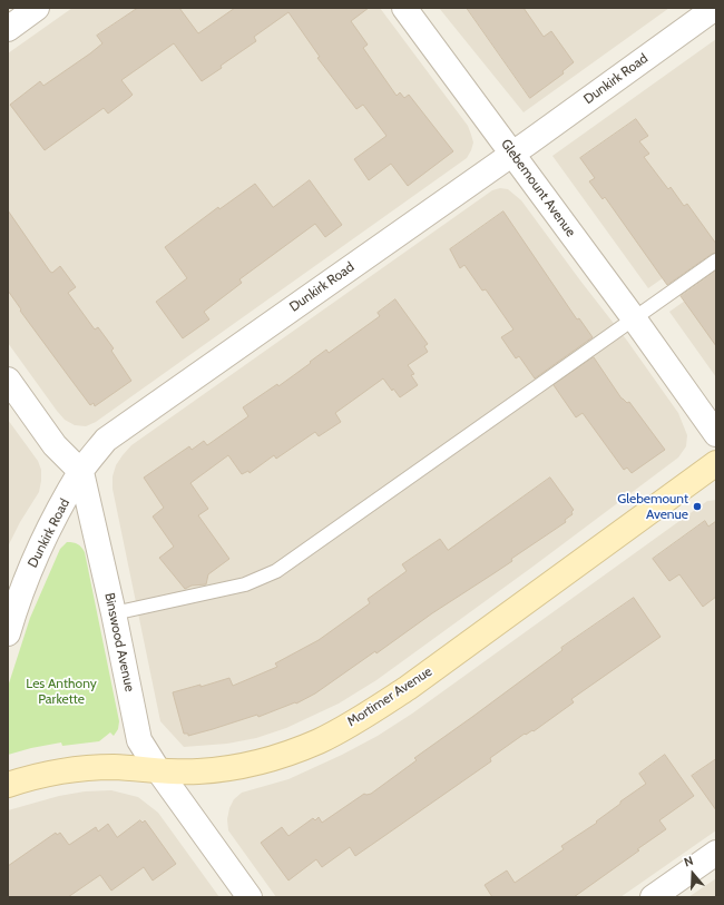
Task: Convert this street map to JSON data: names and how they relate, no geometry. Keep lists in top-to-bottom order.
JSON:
{
  "streets": {
    "street": [
      "Dunkirk Road",
      "Glebemount Avenue",
      "Binswood Avenue",
      "Mortimer Avenue"
    ]
  },
  "crossings": [
    ["Dunkirk Road", "Glebemount Avenue"],
    ["Dunkirk Road", "Binswood Avenue"],
    ["Binswood Avenue", "Mortimer Avenue"]
  ],
  "parks": ["Les Anthony Parkette"],
  "places": ["Glebemount Avenue"],
  "north": "top"
}
